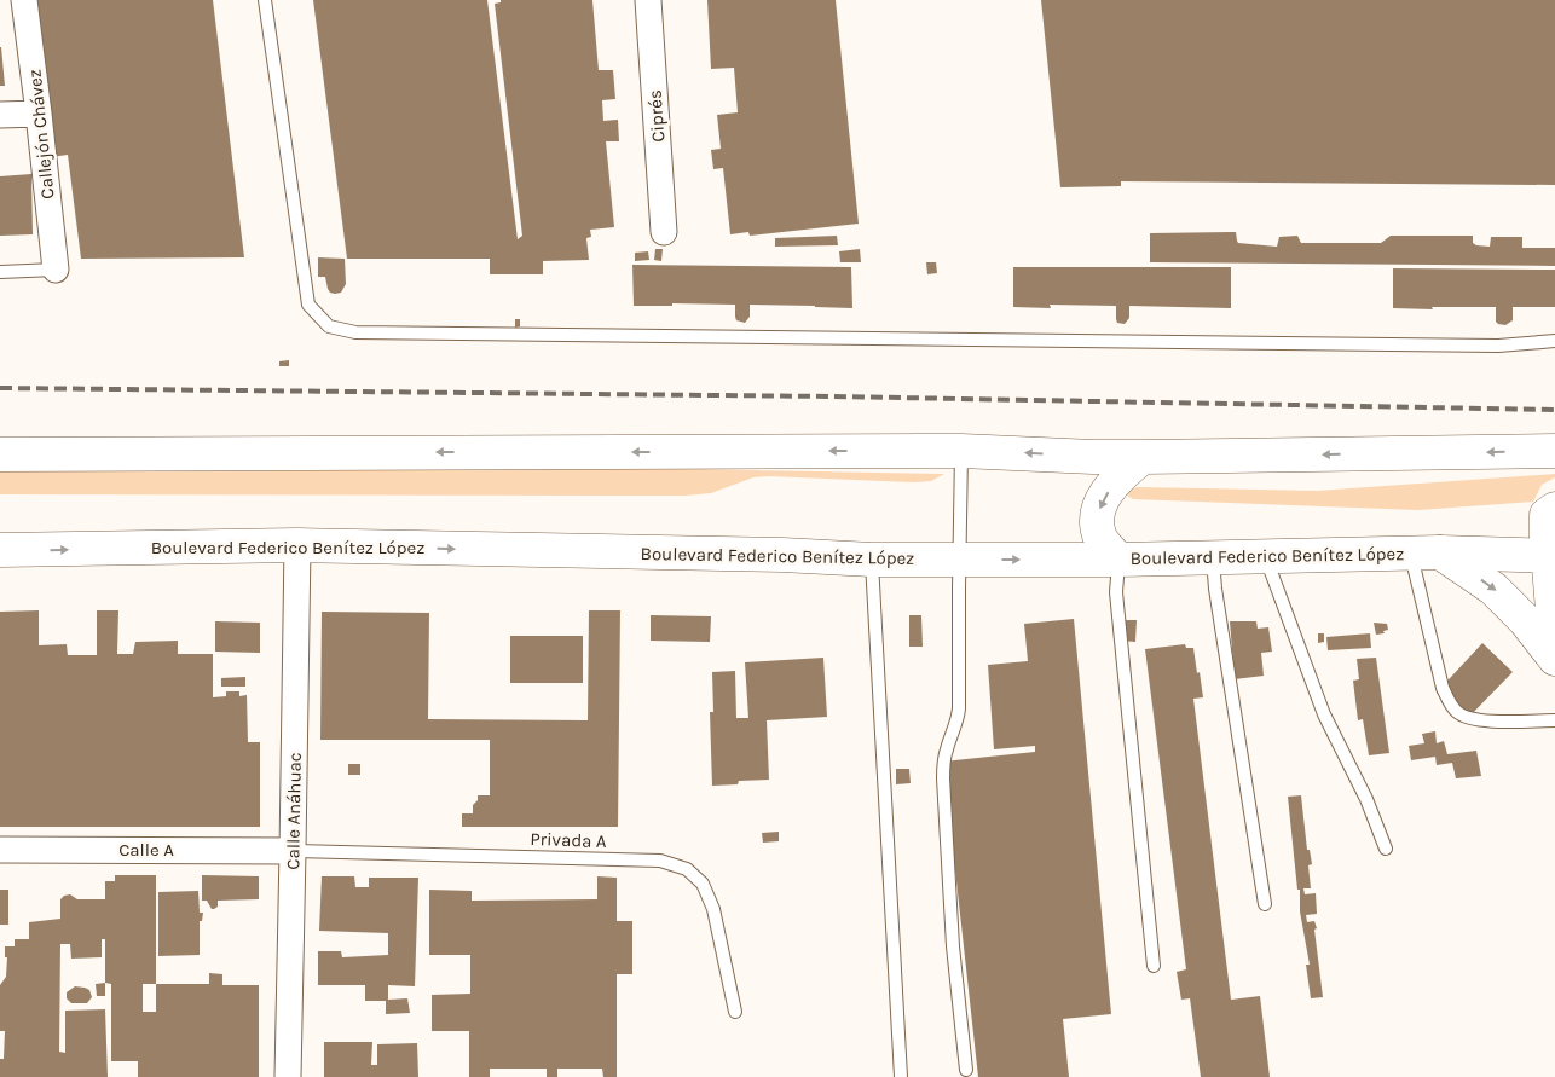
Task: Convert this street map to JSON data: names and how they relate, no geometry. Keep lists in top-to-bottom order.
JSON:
{
  "streets": {
    "main road": ["Boulevard Federico Benítez López"],
    "street": [
      "Ciprés",
      "Callejón Chávez",
      "Calle Anáhuac",
      "Calle A"
    ],
    "lane": ["Privada A"]
  },
  "crossings": [
    ["Boulevard Federico Benítez López", "Calle Anáhuac"],
    ["Calle Anáhuac", "Privada A"],
    ["Calle Anáhuac", "Calle A"],
    ["Privada A", "Calle A"]
  ]
}
